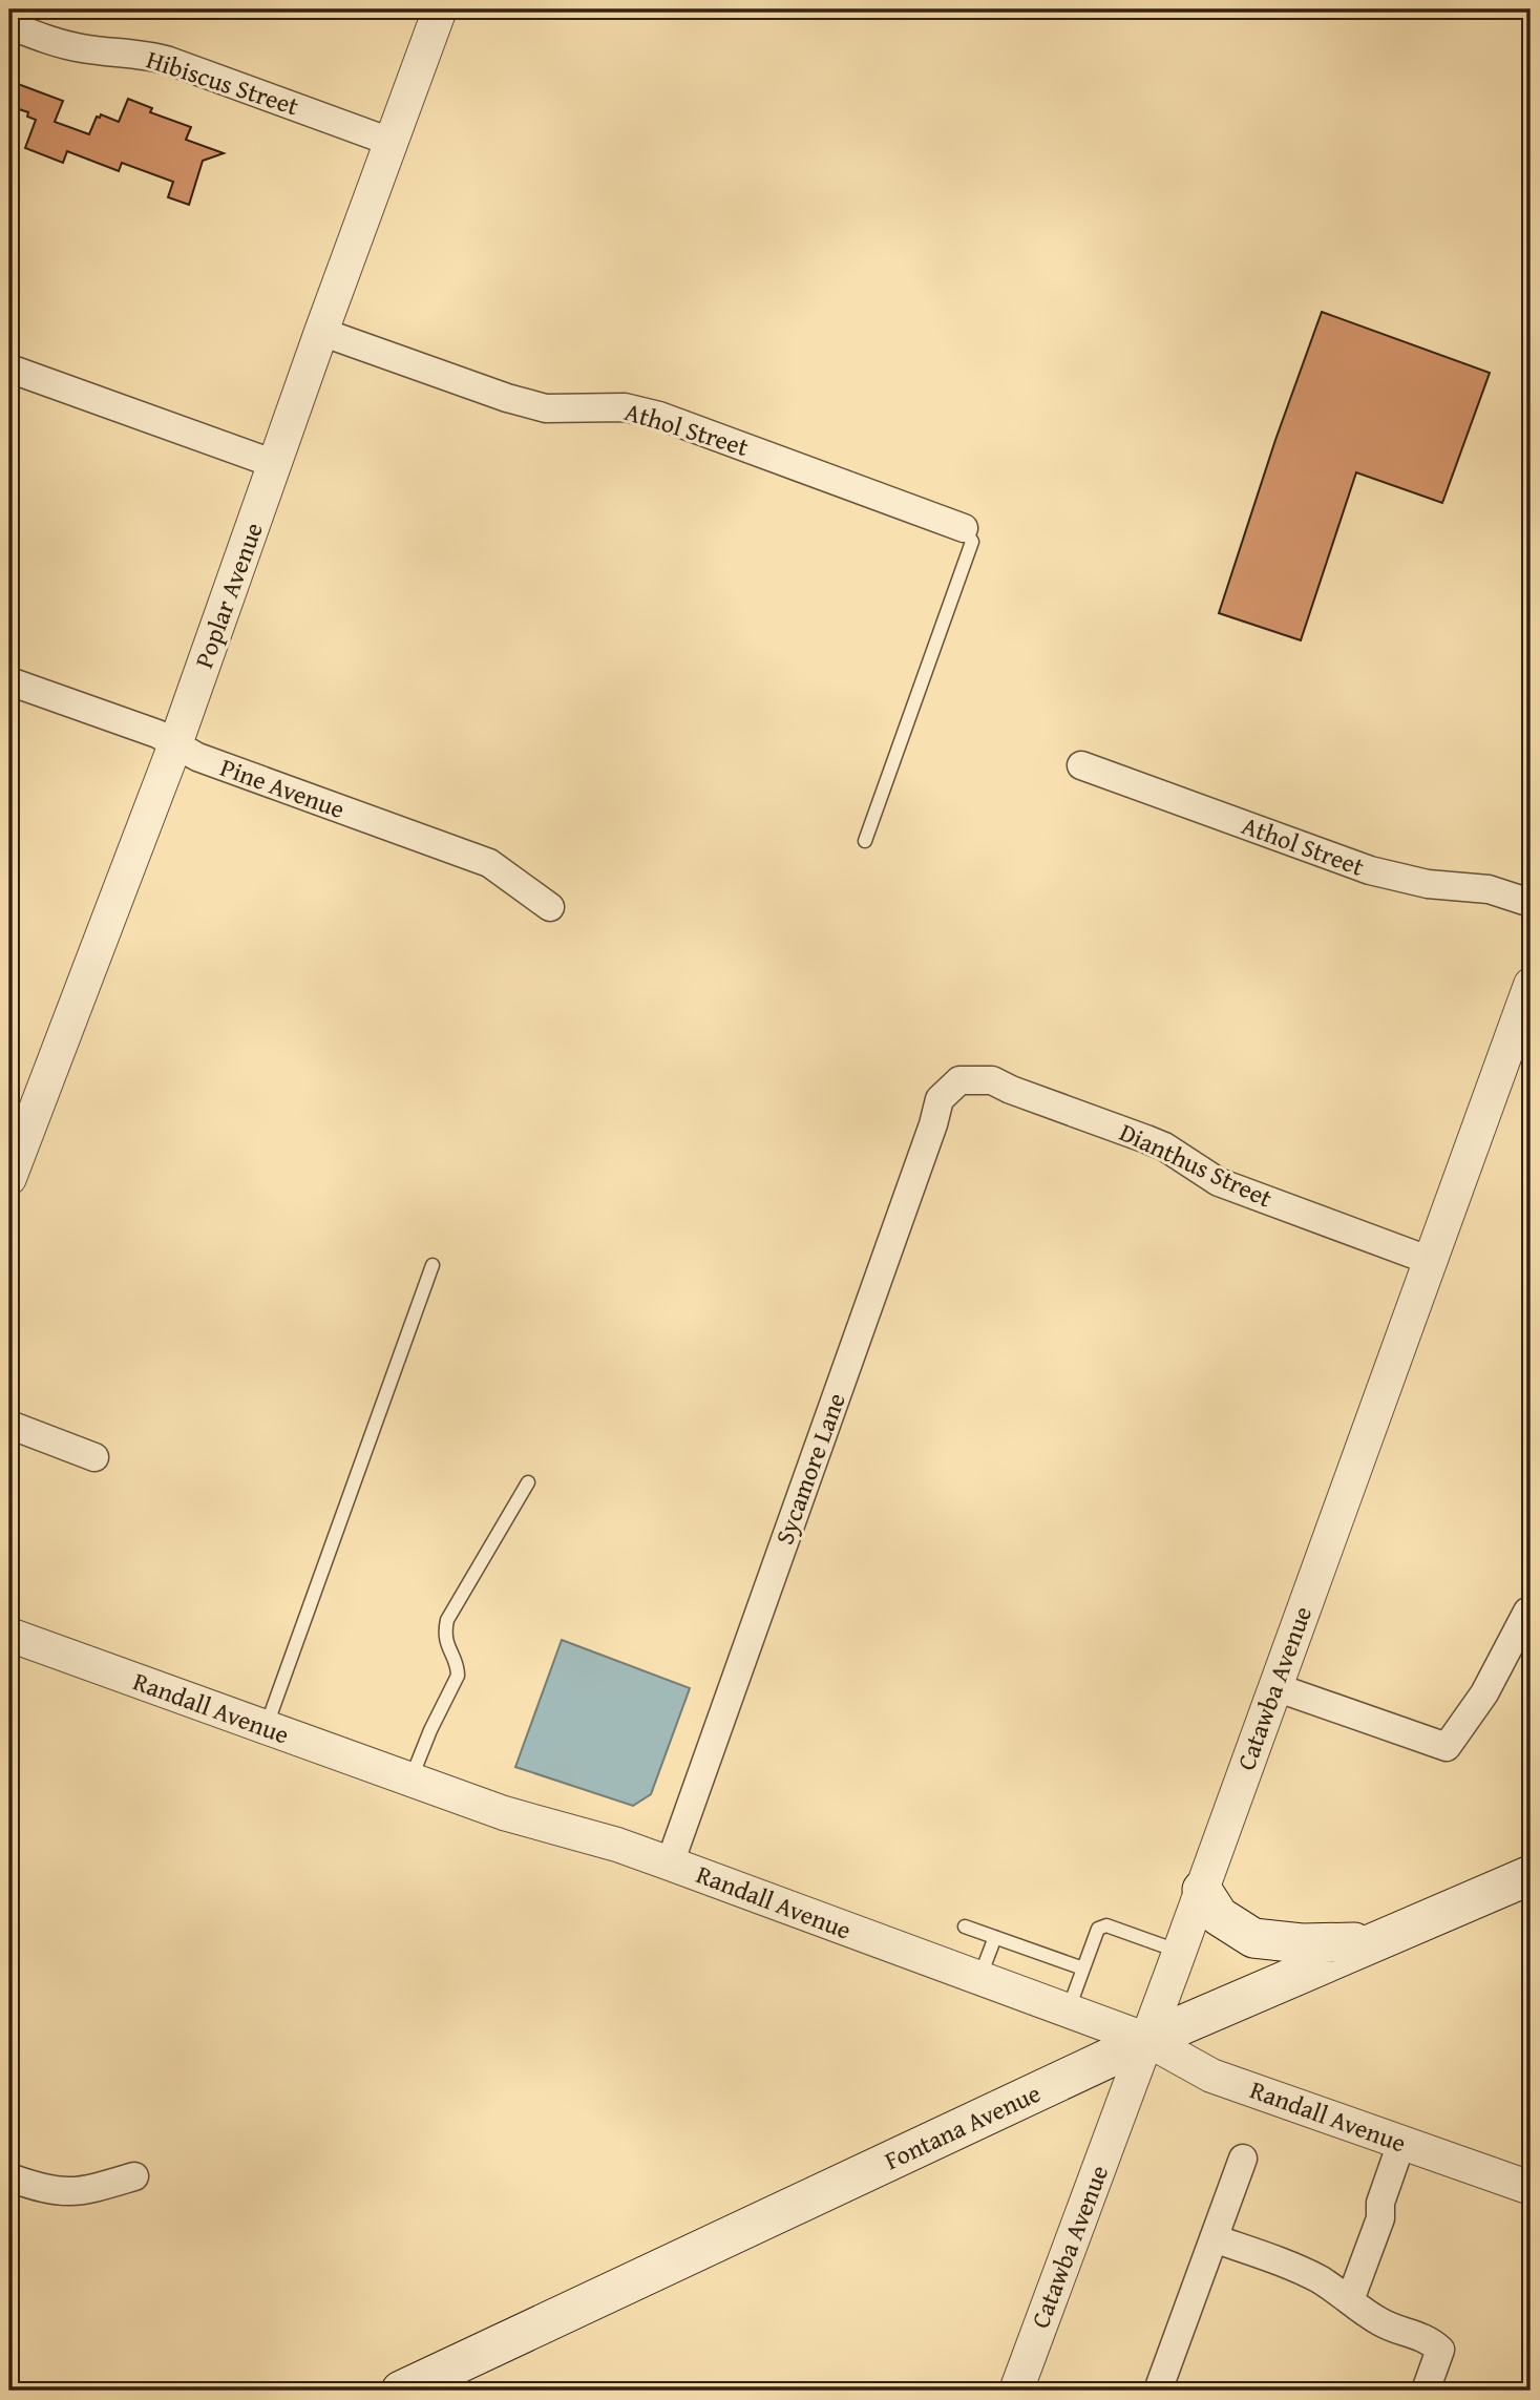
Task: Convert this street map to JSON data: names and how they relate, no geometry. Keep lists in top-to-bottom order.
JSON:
{
  "streets": {
    "main road": ["Fontana Avenue"],
    "street": [
      "Hibiscus Street",
      "Athol Street",
      "Poplar Avenue",
      "Pine Avenue",
      "Dianthus Street",
      "Sycamore Lane",
      "Catawba Avenue",
      "Randall Avenue"
    ]
  },
  "crossings": [
    ["Hibiscus Street", "Poplar Avenue"],
    ["Athol Street", "Poplar Avenue"],
    ["Poplar Avenue", "Pine Avenue"],
    ["Dianthus Street", "Sycamore Lane"],
    ["Dianthus Street", "Catawba Avenue"],
    ["Sycamore Lane", "Randall Avenue"],
    ["Catawba Avenue", "Randall Avenue"],
    ["Catawba Avenue", "Fontana Avenue"],
    ["Randall Avenue", "Fontana Avenue"]
  ]
}
